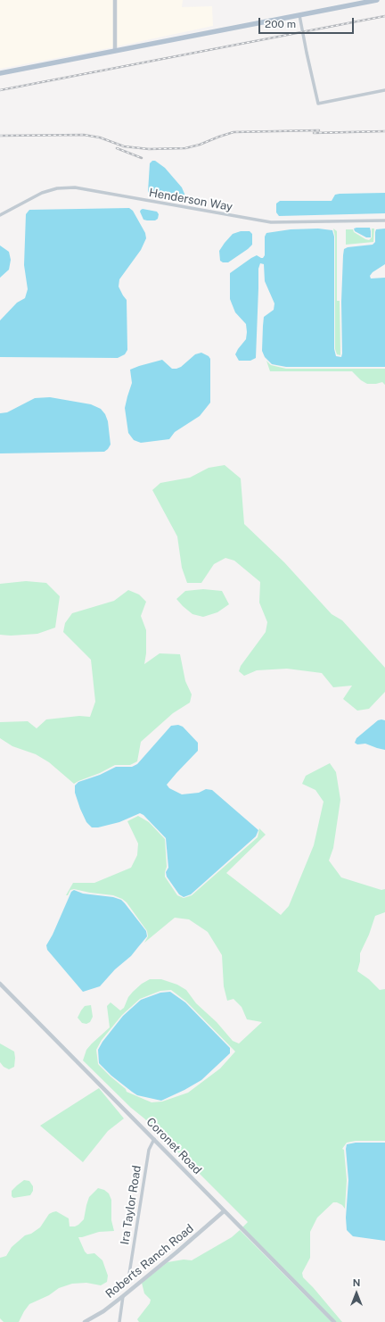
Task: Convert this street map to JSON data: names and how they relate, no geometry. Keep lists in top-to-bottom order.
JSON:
{
  "streets": {
    "street": [
      "Henderson Way",
      "Coronet Road",
      "Ira Taylor Road",
      "Roberts Ranch Road"
    ]
  },
  "crossings": [
    ["Coronet Road", "Ira Taylor Road"],
    ["Coronet Road", "Roberts Ranch Road"]
  ],
  "scale_bar": "200 m",
  "north": "top"
}
